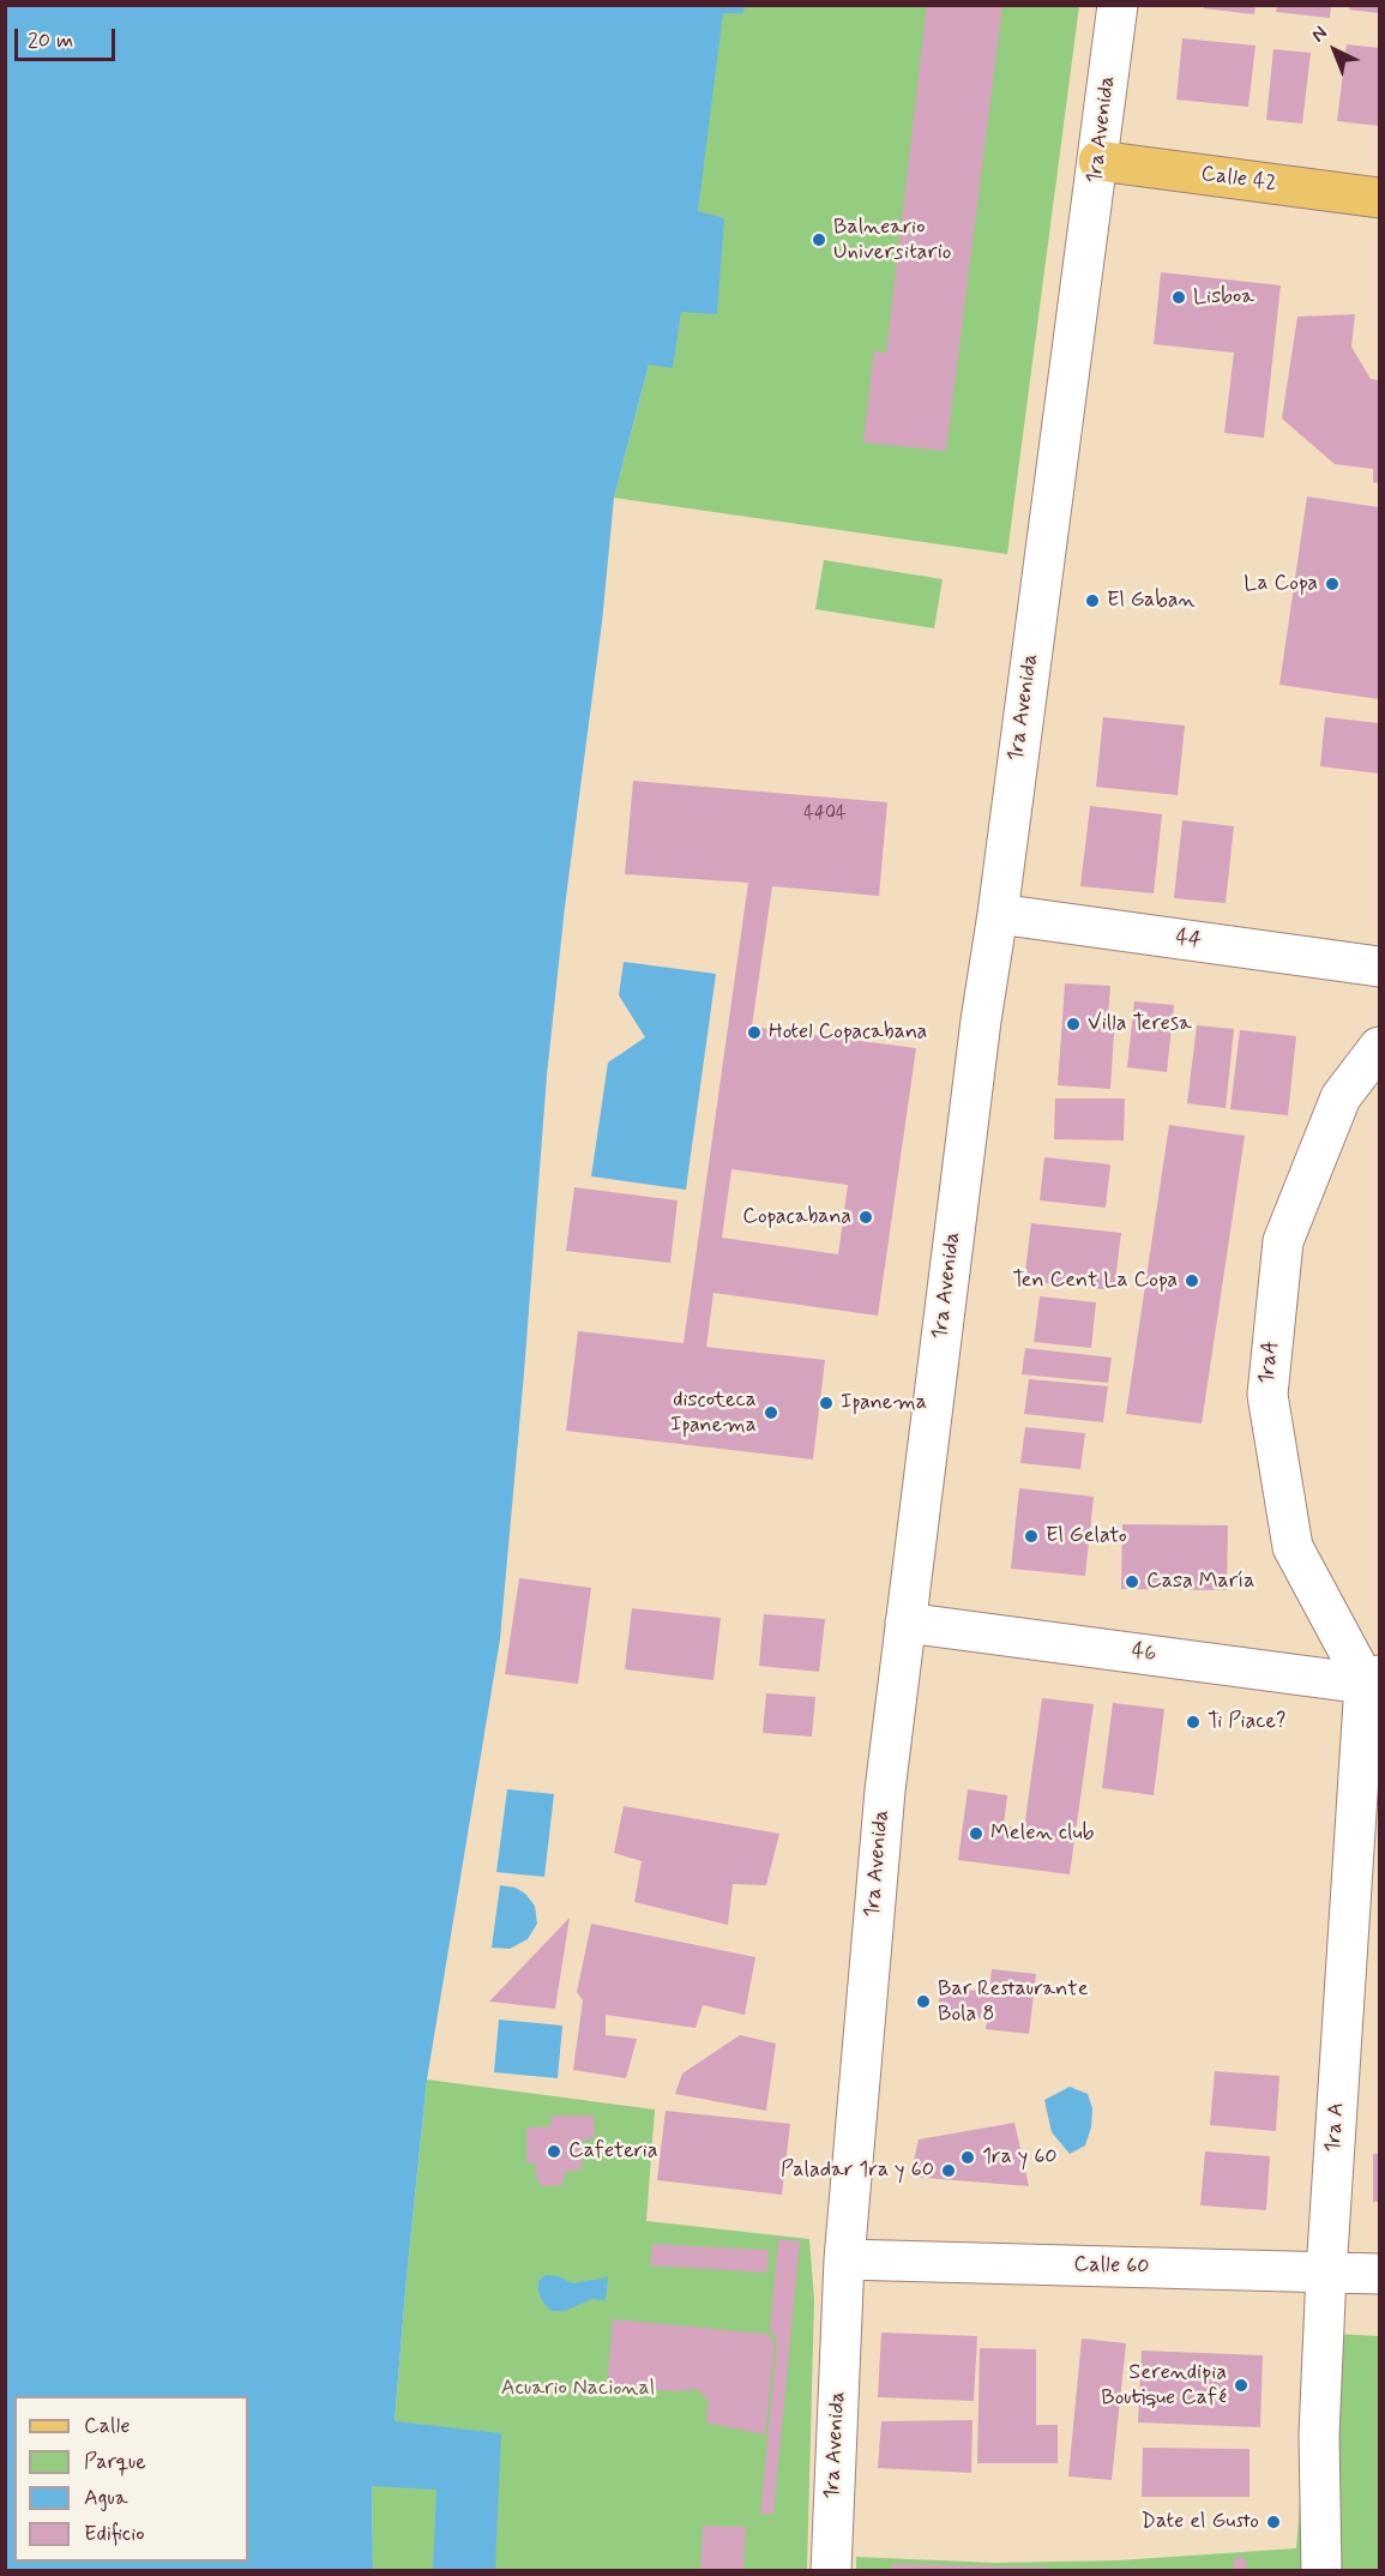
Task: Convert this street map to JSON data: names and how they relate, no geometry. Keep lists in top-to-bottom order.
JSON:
{
  "streets": {
    "main road": ["Calle 42"],
    "street": [
      "1ra Avenida",
      "44",
      "1raA",
      "46",
      "1ra A",
      "Calle 60"
    ]
  },
  "crossings": [
    ["1ra Avenida", "Calle 42"],
    ["1ra Avenida", "44"],
    ["1ra Avenida", "46"],
    ["1ra Avenida", "Calle 60"],
    ["1raA", "46"],
    ["1raA", "1ra A"],
    ["46", "1ra A"],
    ["1ra A", "Calle 60"]
  ],
  "parks": ["Acuario Nacional"],
  "places": [
    "Balneario Universitario",
    "Lisboa",
    "La Copa",
    "El Gaban",
    "Villa Teresa",
    "Hotel Copacabana",
    "Copacabana",
    "Ten Cent La Copa",
    "Ipanema",
    "discoteca Ipanema",
    "El Gelato",
    "Casa María",
    "Ti Piace?",
    "Melen club",
    "Bar Restaurante Bola 8",
    "Cafeteria",
    "1ra y 60",
    "Paladar 1ra y 60",
    "Serendipia Boutique Café",
    "Date el Gusto"
  ],
  "house_numbers": ["4404"],
  "legend": [
    "Calle",
    "Parque",
    "Agua",
    "Edificio"
  ],
  "scale_bar": "20 m",
  "north": "top left"
}
